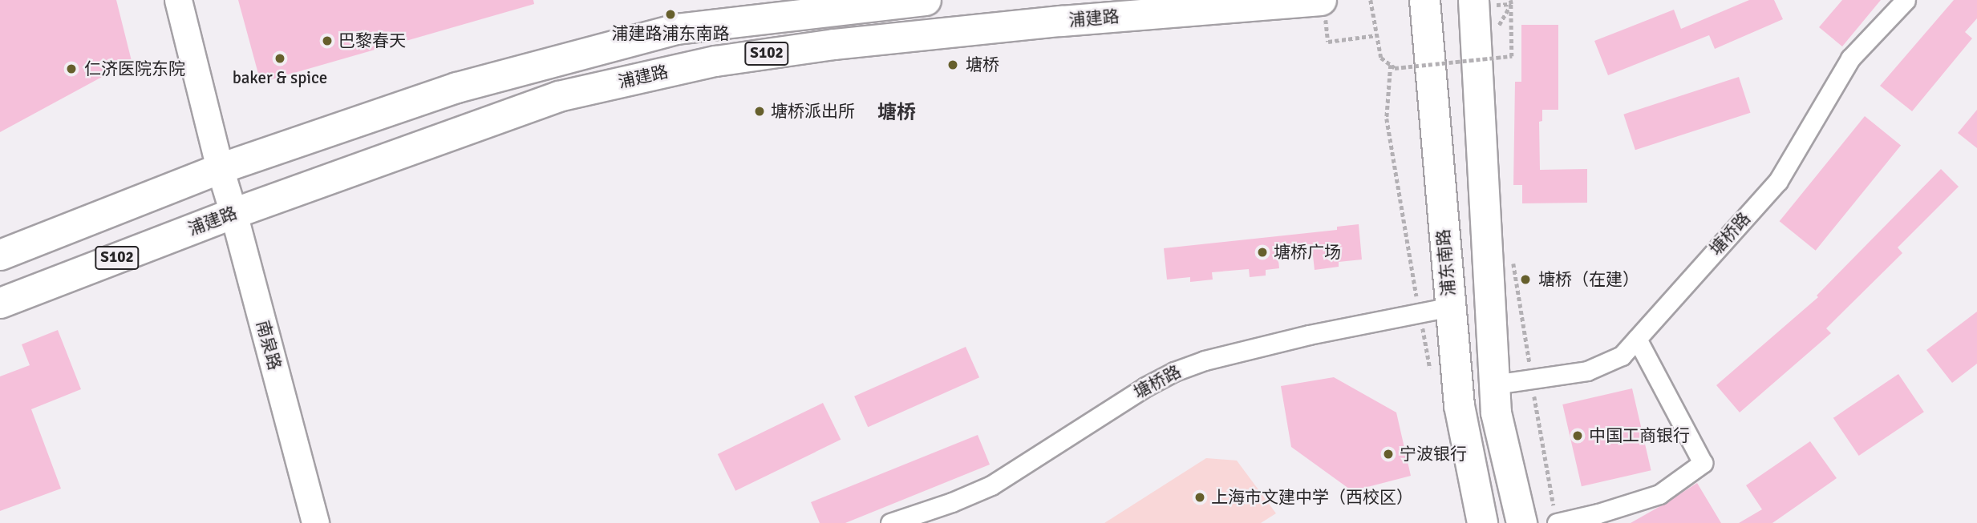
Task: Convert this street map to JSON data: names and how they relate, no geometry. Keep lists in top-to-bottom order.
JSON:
{
  "streets": {
    "main road": ["浦建路", "S102", "浦东南路"],
    "street": ["塘桥路", "南泉路"]
  },
  "crossings": [
    ["浦建路", "南泉路"],
    ["S102", "南泉路"],
    ["塘桥路", "浦东南路"]
  ],
  "districts": ["塘桥"],
  "places": [
    "浦建路浦东南路",
    "巴黎春天",
    "baker & spice",
    "塘桥",
    "仁济医院东院",
    "塘桥派出所",
    "塘桥广场",
    "塘桥（在建）",
    "中国工商银行",
    "宁波银行",
    "上海市文建中学（西校区）"
  ]
}
